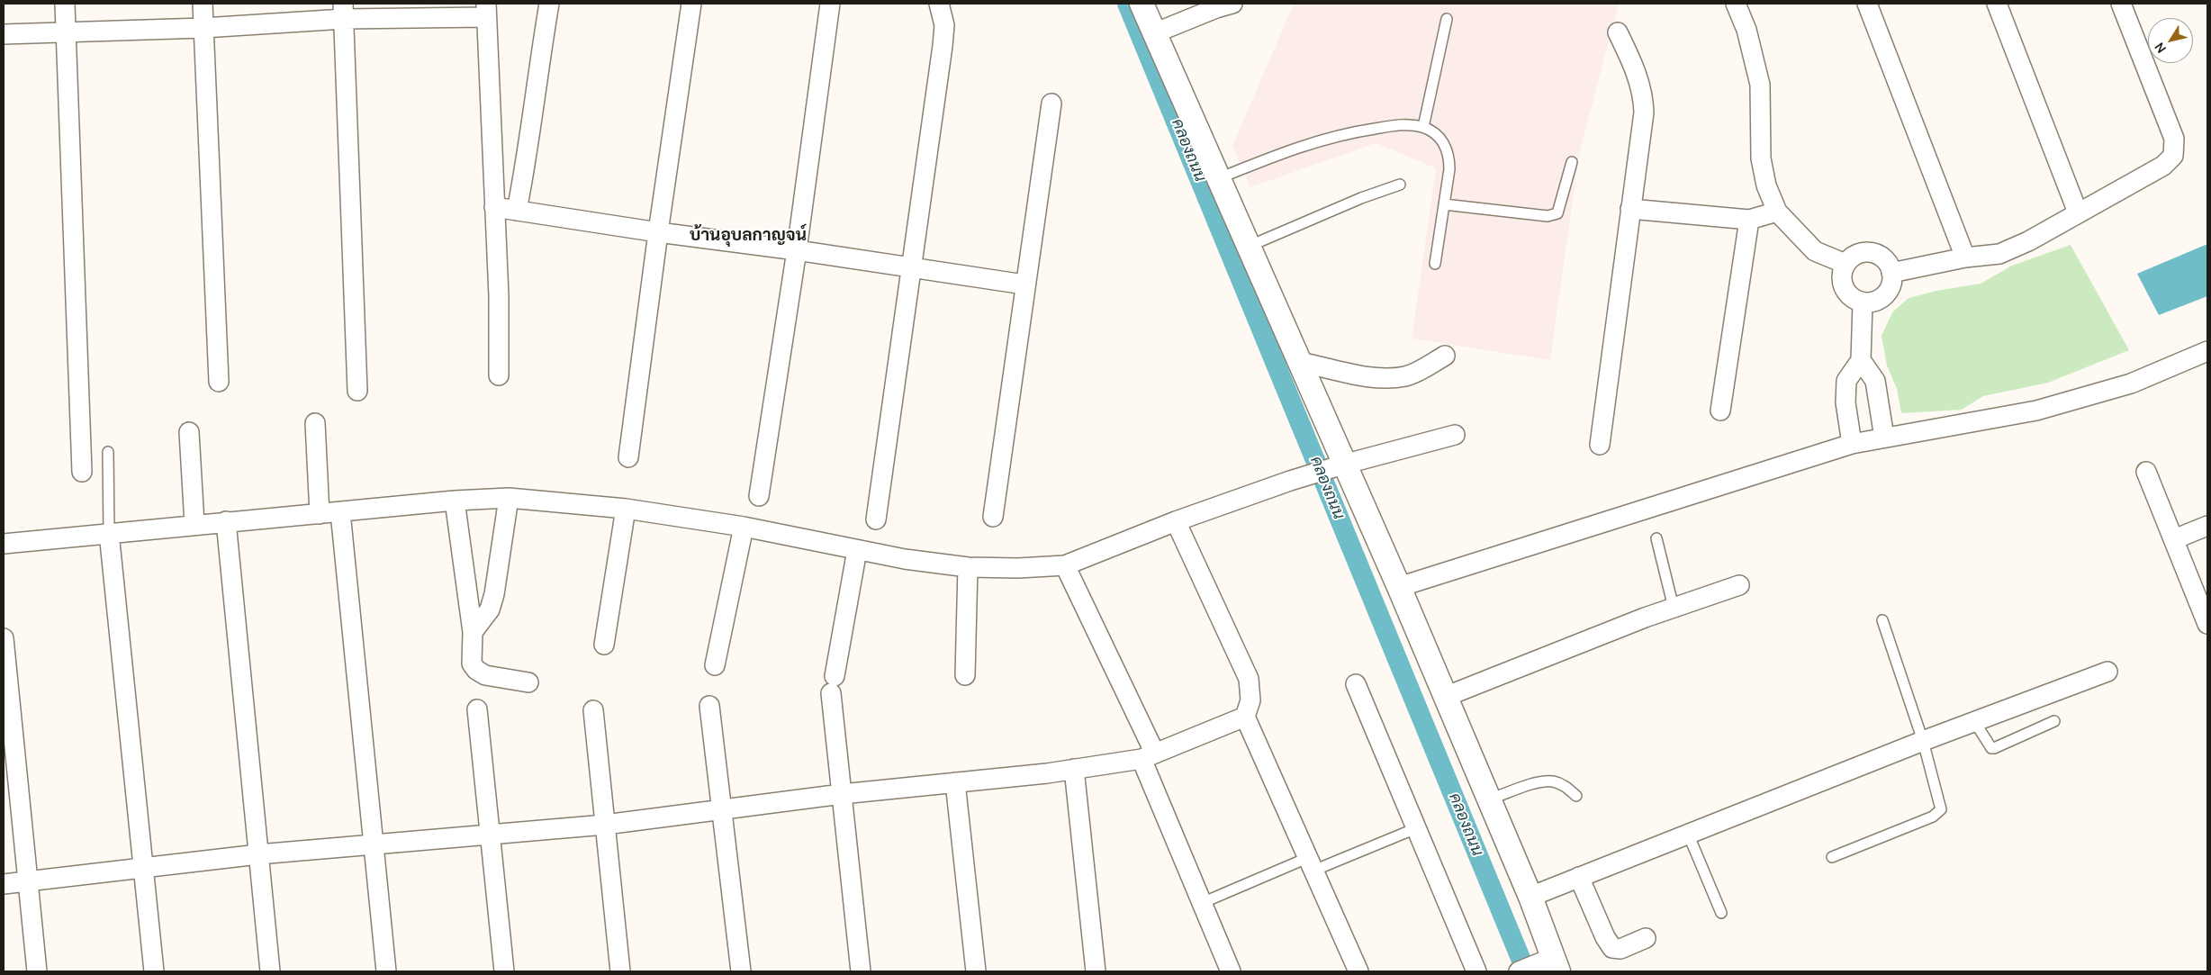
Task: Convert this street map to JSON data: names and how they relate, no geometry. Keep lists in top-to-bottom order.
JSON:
{
  "districts": ["บ้านอุบลกาญจน์"],
  "water": ["คลองถนน"],
  "north": "bottom left"
}
